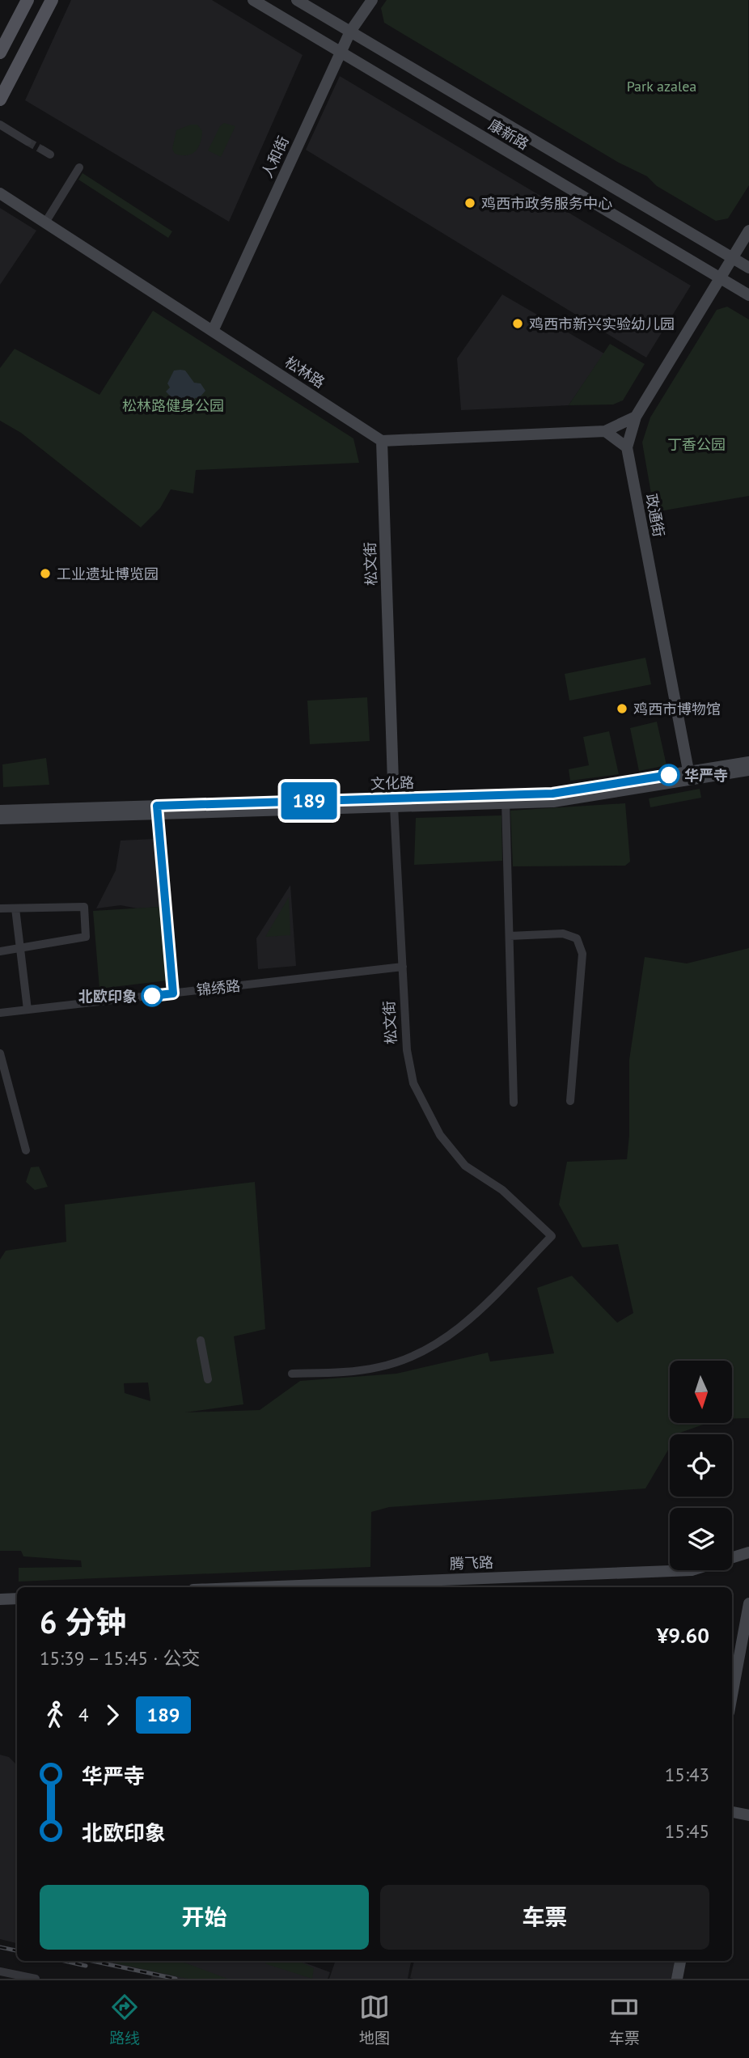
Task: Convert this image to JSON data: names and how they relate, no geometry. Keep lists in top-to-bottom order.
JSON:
{
  "streets": {
    "street": [
      "康新路",
      "人和街",
      "松林路",
      "政通街",
      "松文街",
      "文化路",
      "锦绣路",
      "腾飞路"
    ]
  },
  "crossings": [
    ["康新路", "人和街"],
    ["康新路", "政通街"],
    ["人和街", "松林路"],
    ["松林路", "松文街"],
    ["政通街", "文化路"],
    ["松文街", "文化路"],
    ["松文街", "锦绣路"]
  ],
  "parks": ["Park azalea", "松林路健身公园", "丁香公园"],
  "places": [
    "鸡西市政务服务中心",
    "鸡西市新兴实验幼儿园",
    "工业遗址博览园",
    "鸡西市博物馆",
    "华严寺",
    "北欧印象"
  ],
  "lines": ["bus line 189"],
  "north": "bottom",
  "page": {
    "on_map": "189",
    "heading": ["6 分钟", "15:39 – 15:45 · 公交", "¥9.60"],
    "legs": ["4", "189"],
    "list": [
      {
        "name": "华严寺",
        "value": "15:43"
      },
      {
        "name": "北欧印象",
        "value": "15:45"
      }
    ],
    "buttons": ["开始", "车票"],
    "tabs": ["路线", "地图", "车票"]
  }
}
